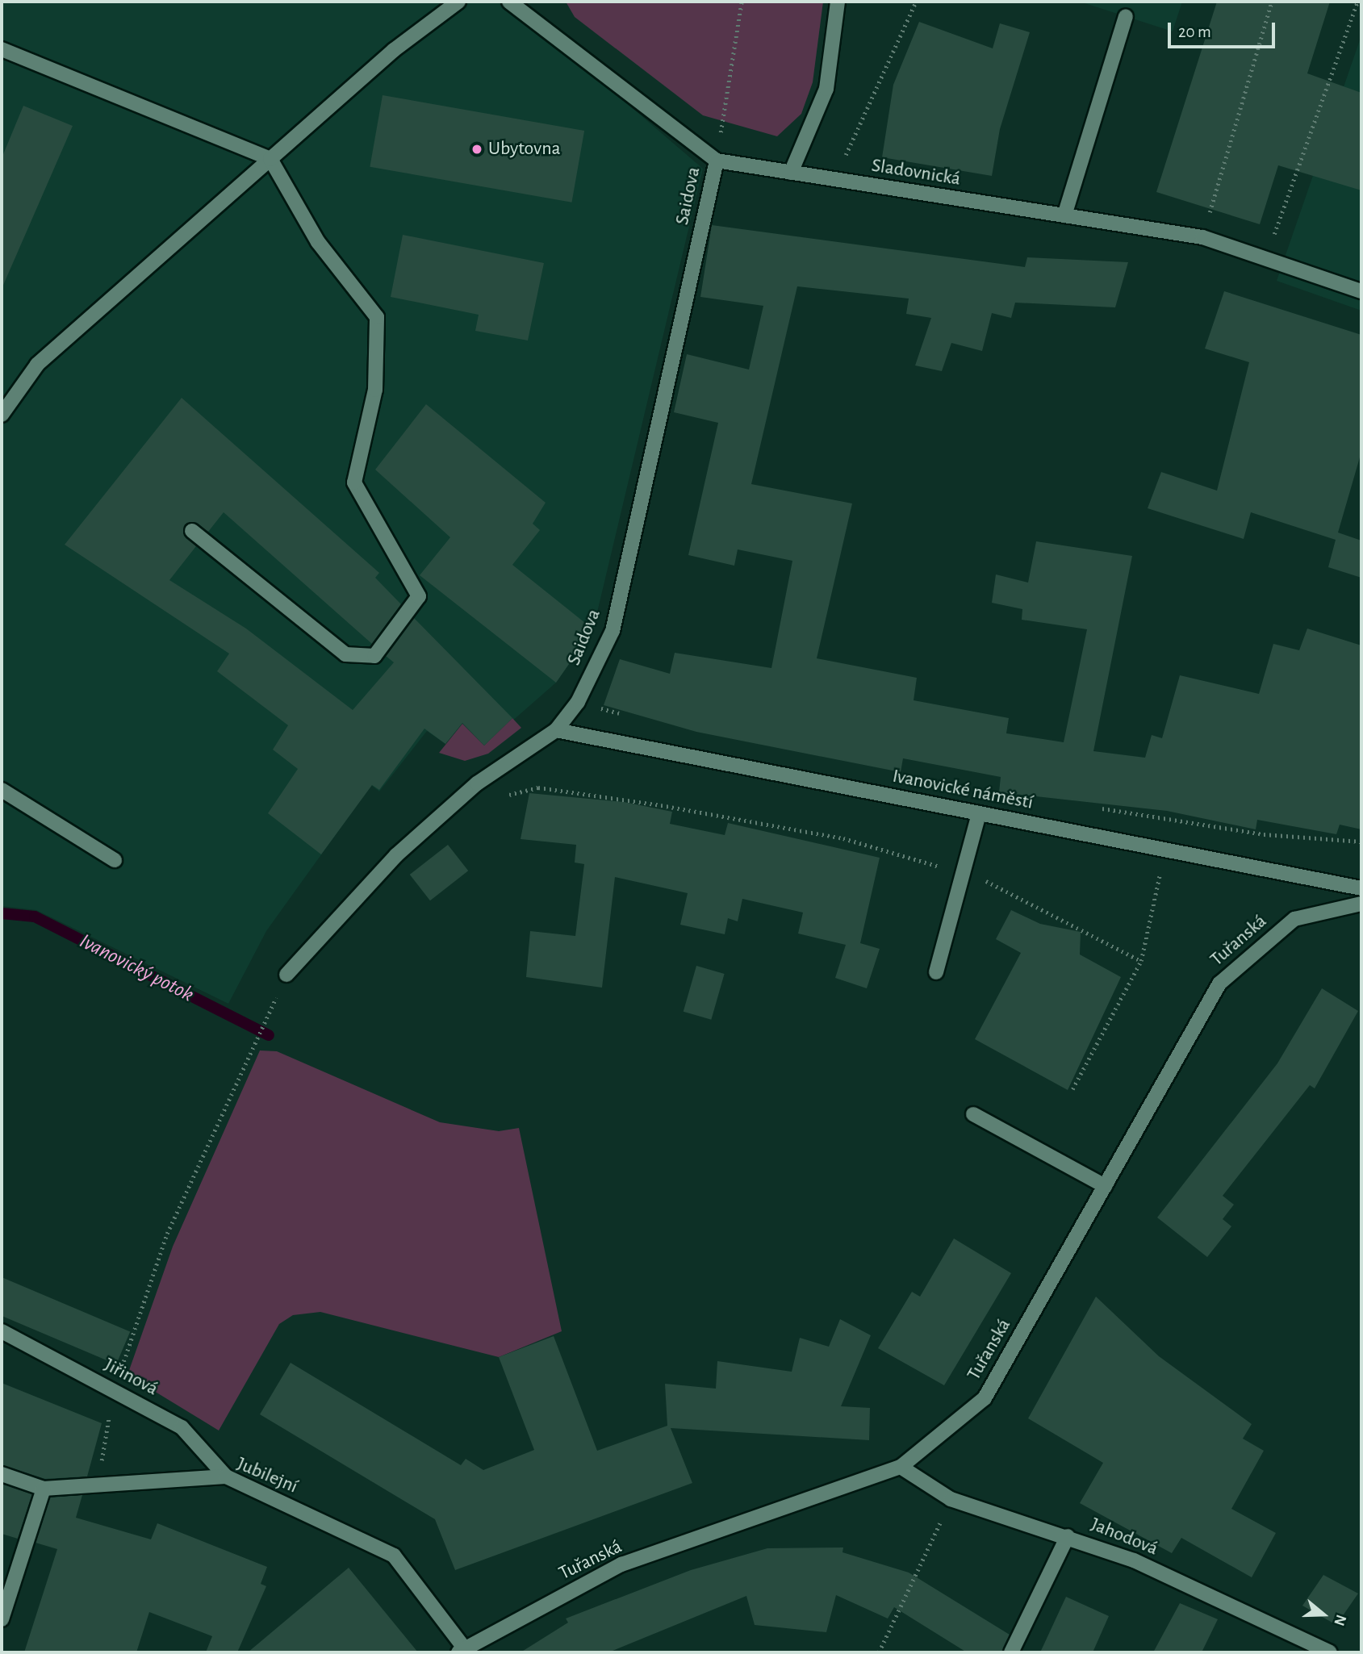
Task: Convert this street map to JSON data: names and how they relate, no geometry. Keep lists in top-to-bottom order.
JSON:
{
  "streets": {
    "street": [
      "Sladovnická",
      "Saidova",
      "Ivanovické náměstí",
      "Tuřanská",
      "Jiřinová",
      "Jubilejní",
      "Jahodová"
    ]
  },
  "crossings": [
    ["Sladovnická", "Saidova"],
    ["Saidova", "Ivanovické náměstí"],
    ["Tuřanská", "Jubilejní"],
    ["Tuřanská", "Jahodová"],
    ["Jiřinová", "Jubilejní"]
  ],
  "water": ["Ivanovický potok"],
  "places": ["Ubytovna"],
  "scale_bar": "20 m",
  "north": "right"
}
